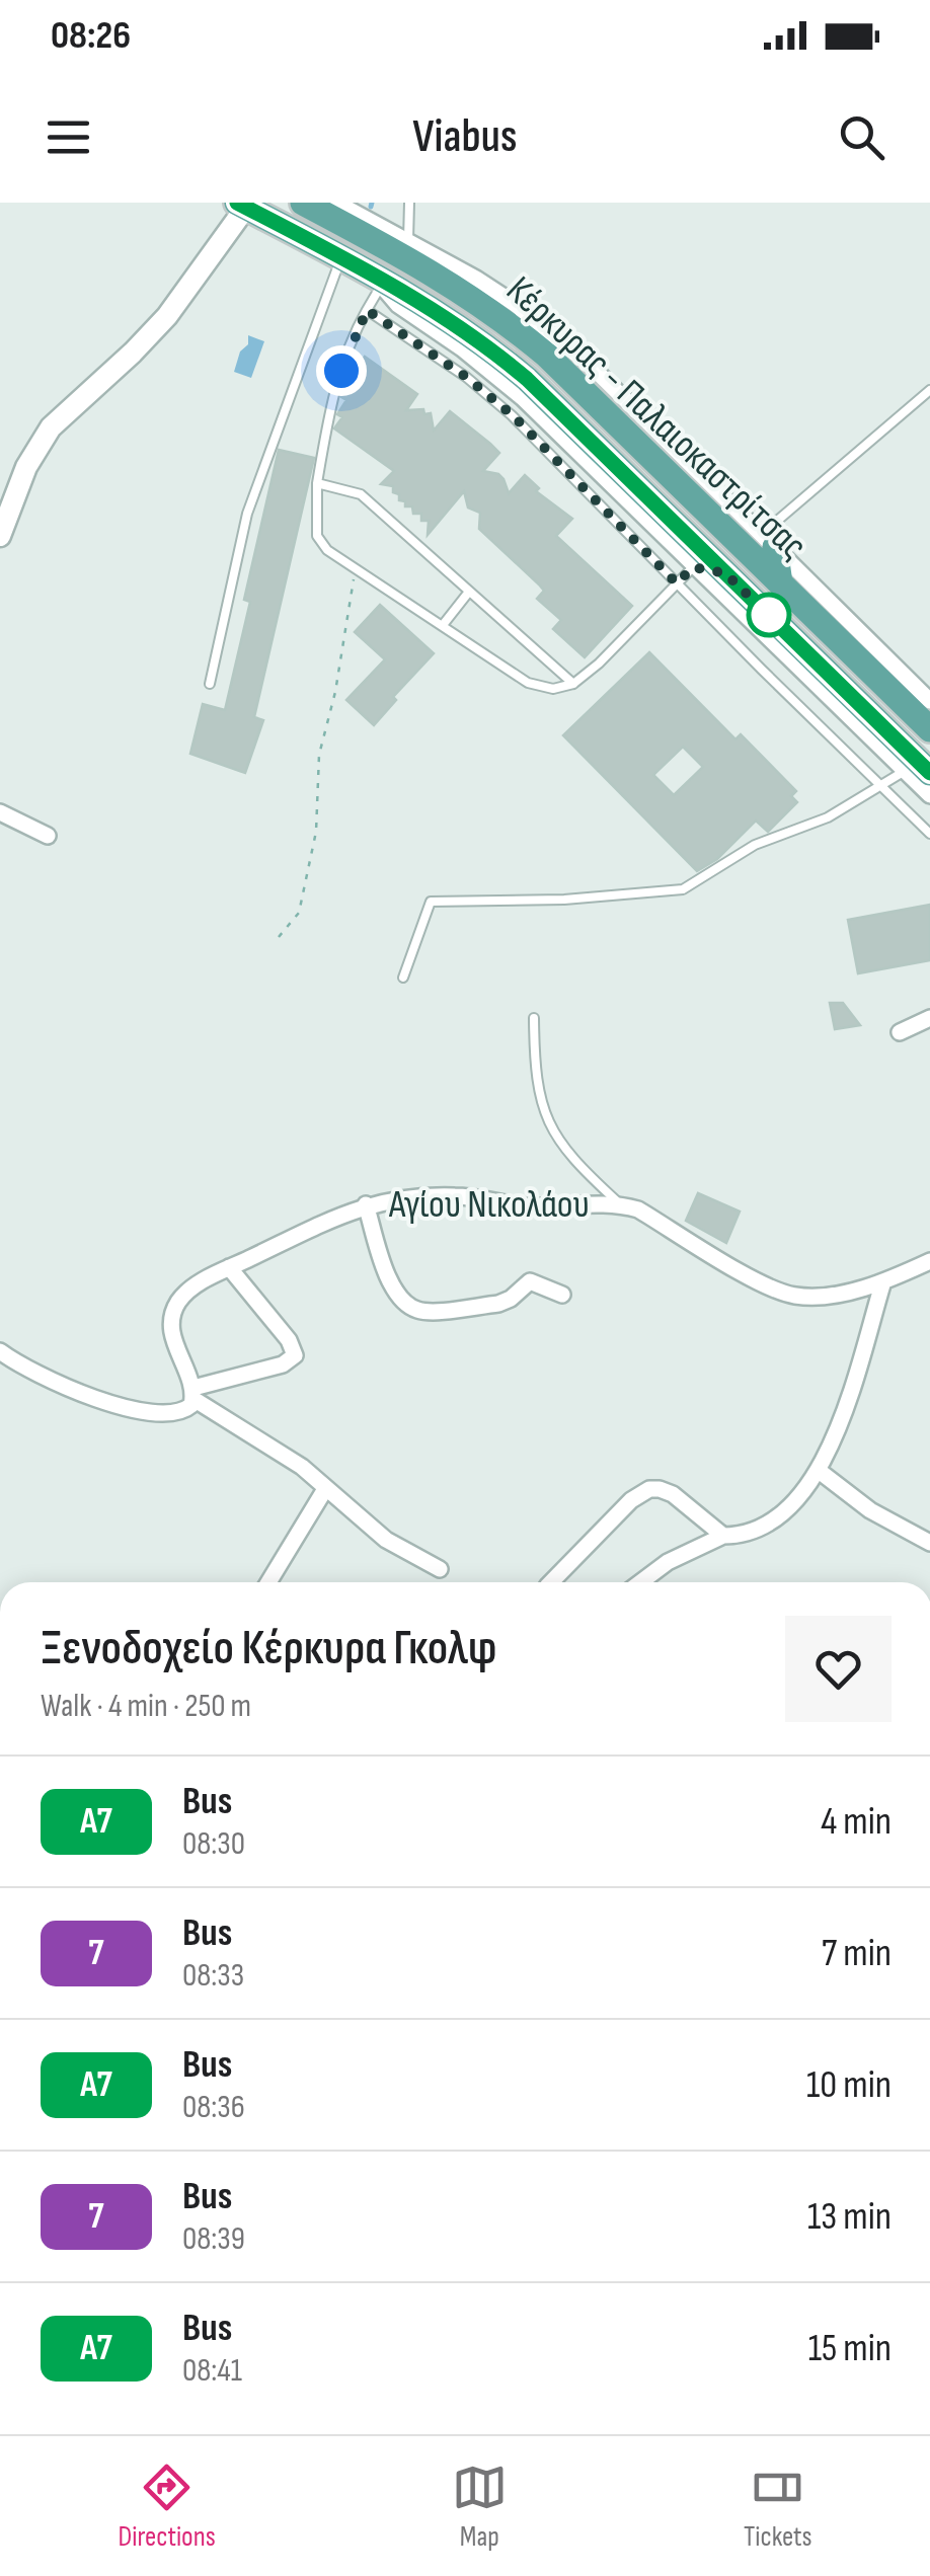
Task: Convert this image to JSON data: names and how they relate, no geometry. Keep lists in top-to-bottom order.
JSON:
{
  "streets": {
    "main road": ["Κέρκυρας - Παλαιοκαστρίτσας"],
    "street": ["Αγίου Νικολάου"]
  },
  "lines": ["bus line A7"],
  "page": {
    "status": "08:26",
    "header": "Viabus",
    "heading": ["Ξενοδοχείο Κέρκυρα Γκολφ", "Walk · 4 min · 250 m"],
    "list": [
      {
        "mark": "A7",
        "name": "Bus",
        "note": "08:30",
        "value": "4 min"
      },
      {
        "mark": "7",
        "name": "Bus",
        "note": "08:33",
        "value": "7 min"
      },
      {
        "mark": "A7",
        "name": "Bus",
        "note": "08:36",
        "value": "10 min"
      },
      {
        "mark": "7",
        "name": "Bus",
        "note": "08:39",
        "value": "13 min"
      },
      {
        "mark": "A7",
        "name": "Bus",
        "note": "08:41",
        "value": "15 min"
      }
    ],
    "tabs": ["Directions", "Map", "Tickets"]
  }
}
